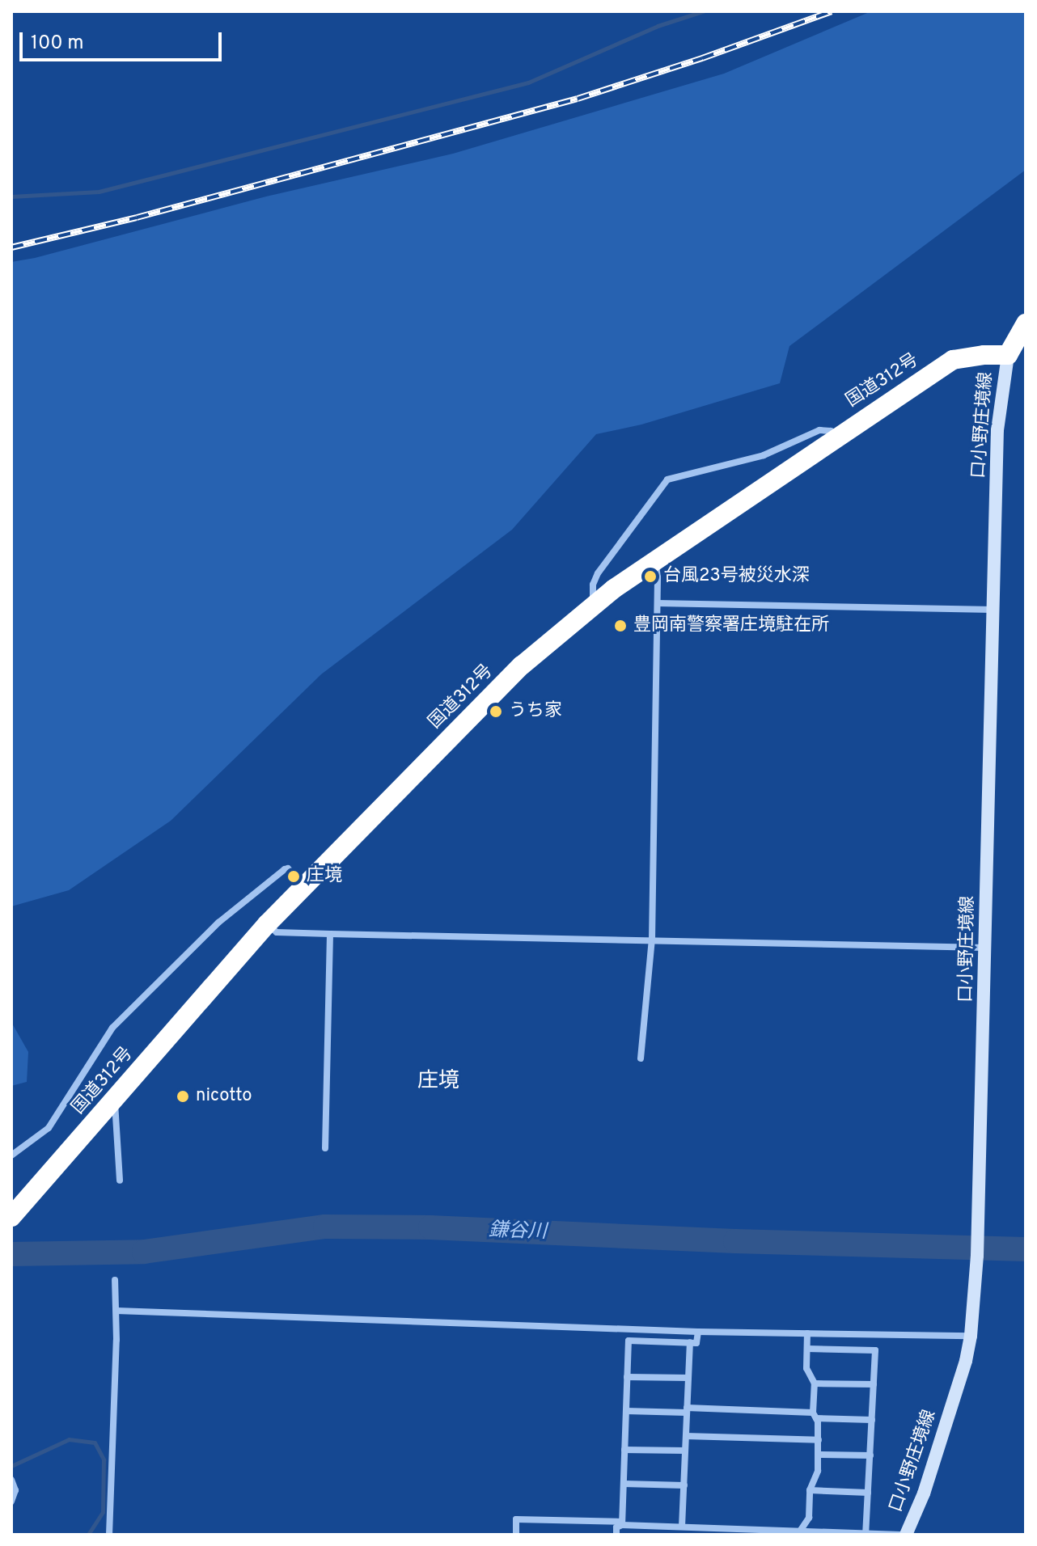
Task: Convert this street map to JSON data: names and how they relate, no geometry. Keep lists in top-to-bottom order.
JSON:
{
  "streets": {
    "highway": ["国道312号"],
    "main road": ["口小野庄境線"]
  },
  "crossings": [
    ["国道312号", "口小野庄境線"]
  ],
  "districts": ["庄境"],
  "water": ["鎌谷川"],
  "places": [
    "台風23号被災水深",
    "豊岡南警察署庄境駐在所",
    "うち家",
    "庄境",
    "nicotto"
  ],
  "scale_bar": "100 m"
}
